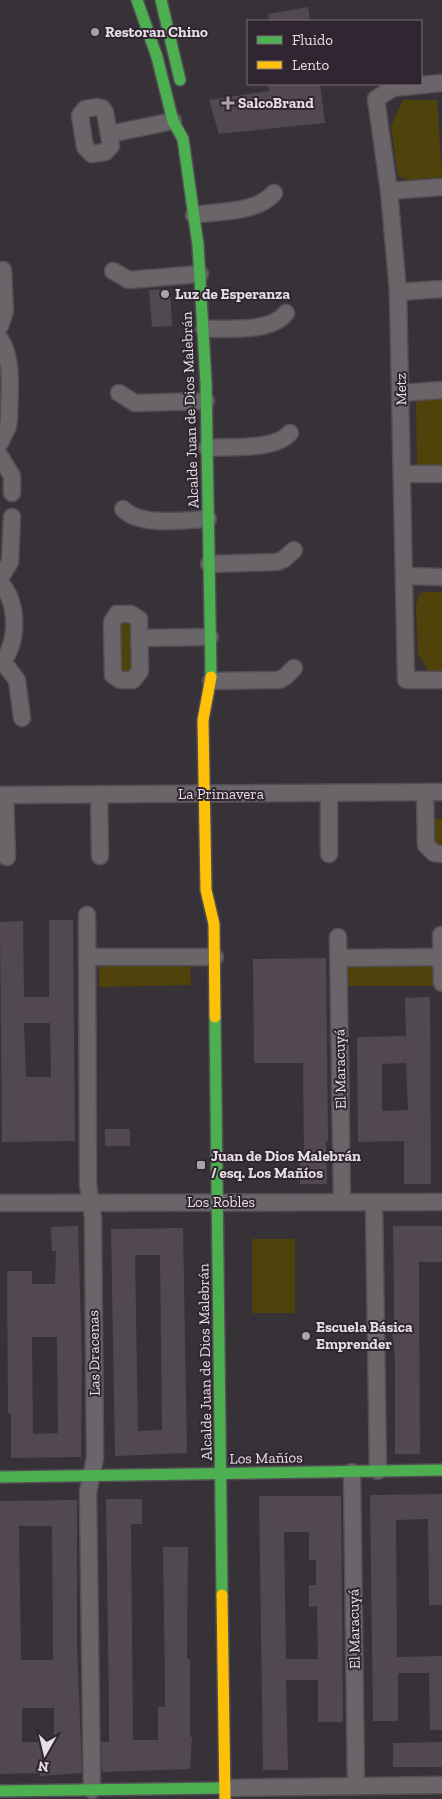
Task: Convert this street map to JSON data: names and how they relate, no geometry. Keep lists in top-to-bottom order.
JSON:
{
  "streets": {
    "street": [
      "Metz",
      "Alcalde Juan de Dios Malebrán",
      "La Primavera",
      "El Maracuyá",
      "Los Robles",
      "Las Dracenas",
      "Los Mañíos"
    ]
  },
  "crossings": [
    ["Alcalde Juan de Dios Malebrán", "La Primavera"],
    ["Alcalde Juan de Dios Malebrán", "Los Robles"],
    ["Alcalde Juan de Dios Malebrán", "Los Mañíos"],
    ["El Maracuyá", "Los Robles"],
    ["El Maracuyá", "Los Mañíos"],
    ["Los Robles", "Las Dracenas"],
    ["Las Dracenas", "Los Mañíos"]
  ],
  "places": {
    "other": ["Restoran Chino", "Luz de Esperanza", "Escuela Básica Emprender"],
    "health": ["SalcoBrand"],
    "transit": ["Juan de Dios Malebrán / esq. Los Mañíos"]
  },
  "legend": ["Fluido", "Lento"],
  "north": "bottom"
}
